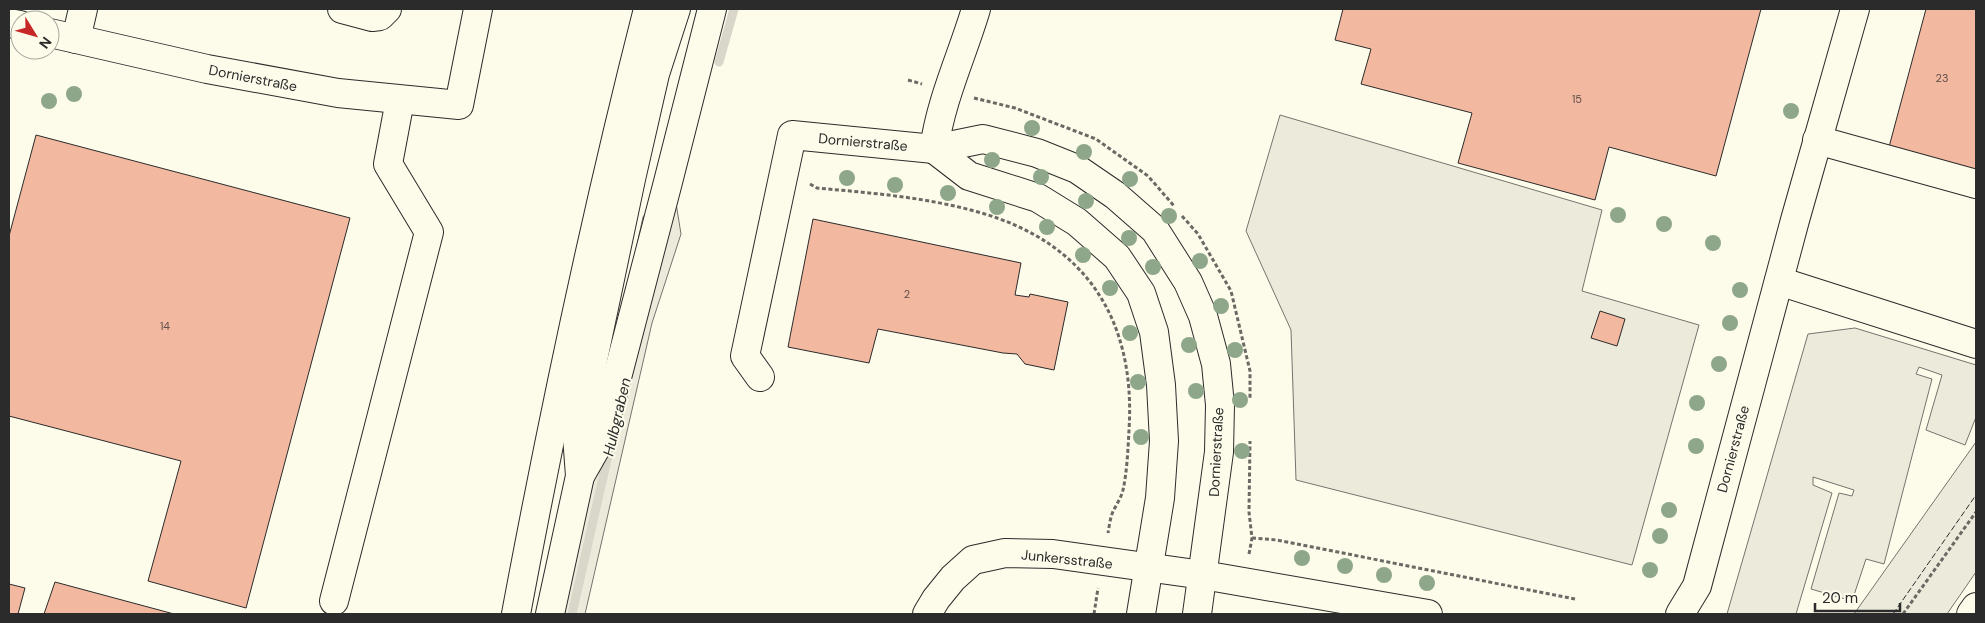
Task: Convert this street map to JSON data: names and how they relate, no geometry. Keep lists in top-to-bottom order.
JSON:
{
  "streets": {
    "main road": ["Dornierstraße", "Junkersstraße"]
  },
  "crossings": [
    ["Dornierstraße", "Junkersstraße"]
  ],
  "water": ["Hulbgraben"],
  "house_numbers": [
    "23",
    "15",
    "2",
    "14"
  ],
  "scale_bar": "20 m",
  "north": "bottom right"
}
